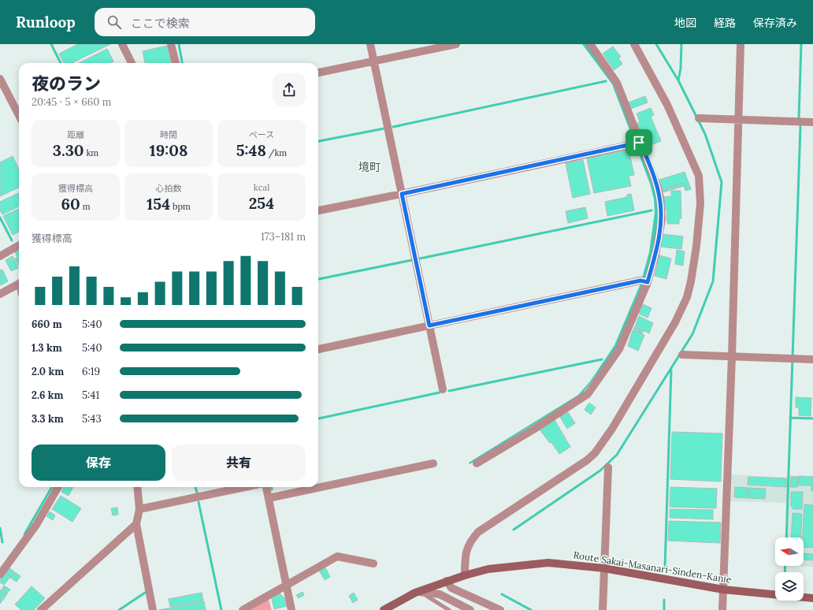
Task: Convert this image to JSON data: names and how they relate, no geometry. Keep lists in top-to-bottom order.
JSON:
{
  "streets": {
    "main road": ["Route Sakai-Masanari-Sinden-Kanie"]
  },
  "districts": ["境町"],
  "north": "left",
  "page": {
    "header": "Runloop",
    "search": "ここで検索",
    "nav": ["地図", "経路", "保存済み"],
    "heading": ["夜のラン", "20:45 · 5 × 660 m"],
    "stats": [
      ["距離", "3.30 km"],
      ["時間", "19:08"],
      ["ペース", "5:48 /km"],
      ["獲得標高", "60 m"],
      ["心拍数", "154 bpm"],
      ["kcal", "254"]
    ],
    "chart": ["獲得標高", "173–181 m"],
    "list": [
      {
        "name": "660 m",
        "note": "5:40"
      },
      {
        "name": "1.3 km",
        "note": "5:40"
      },
      {
        "name": "2.0 km",
        "note": "6:19"
      },
      {
        "name": "2.6 km",
        "note": "5:41"
      },
      {
        "name": "3.3 km",
        "note": "5:43"
      }
    ],
    "buttons": ["保存", "共有"]
  }
}
